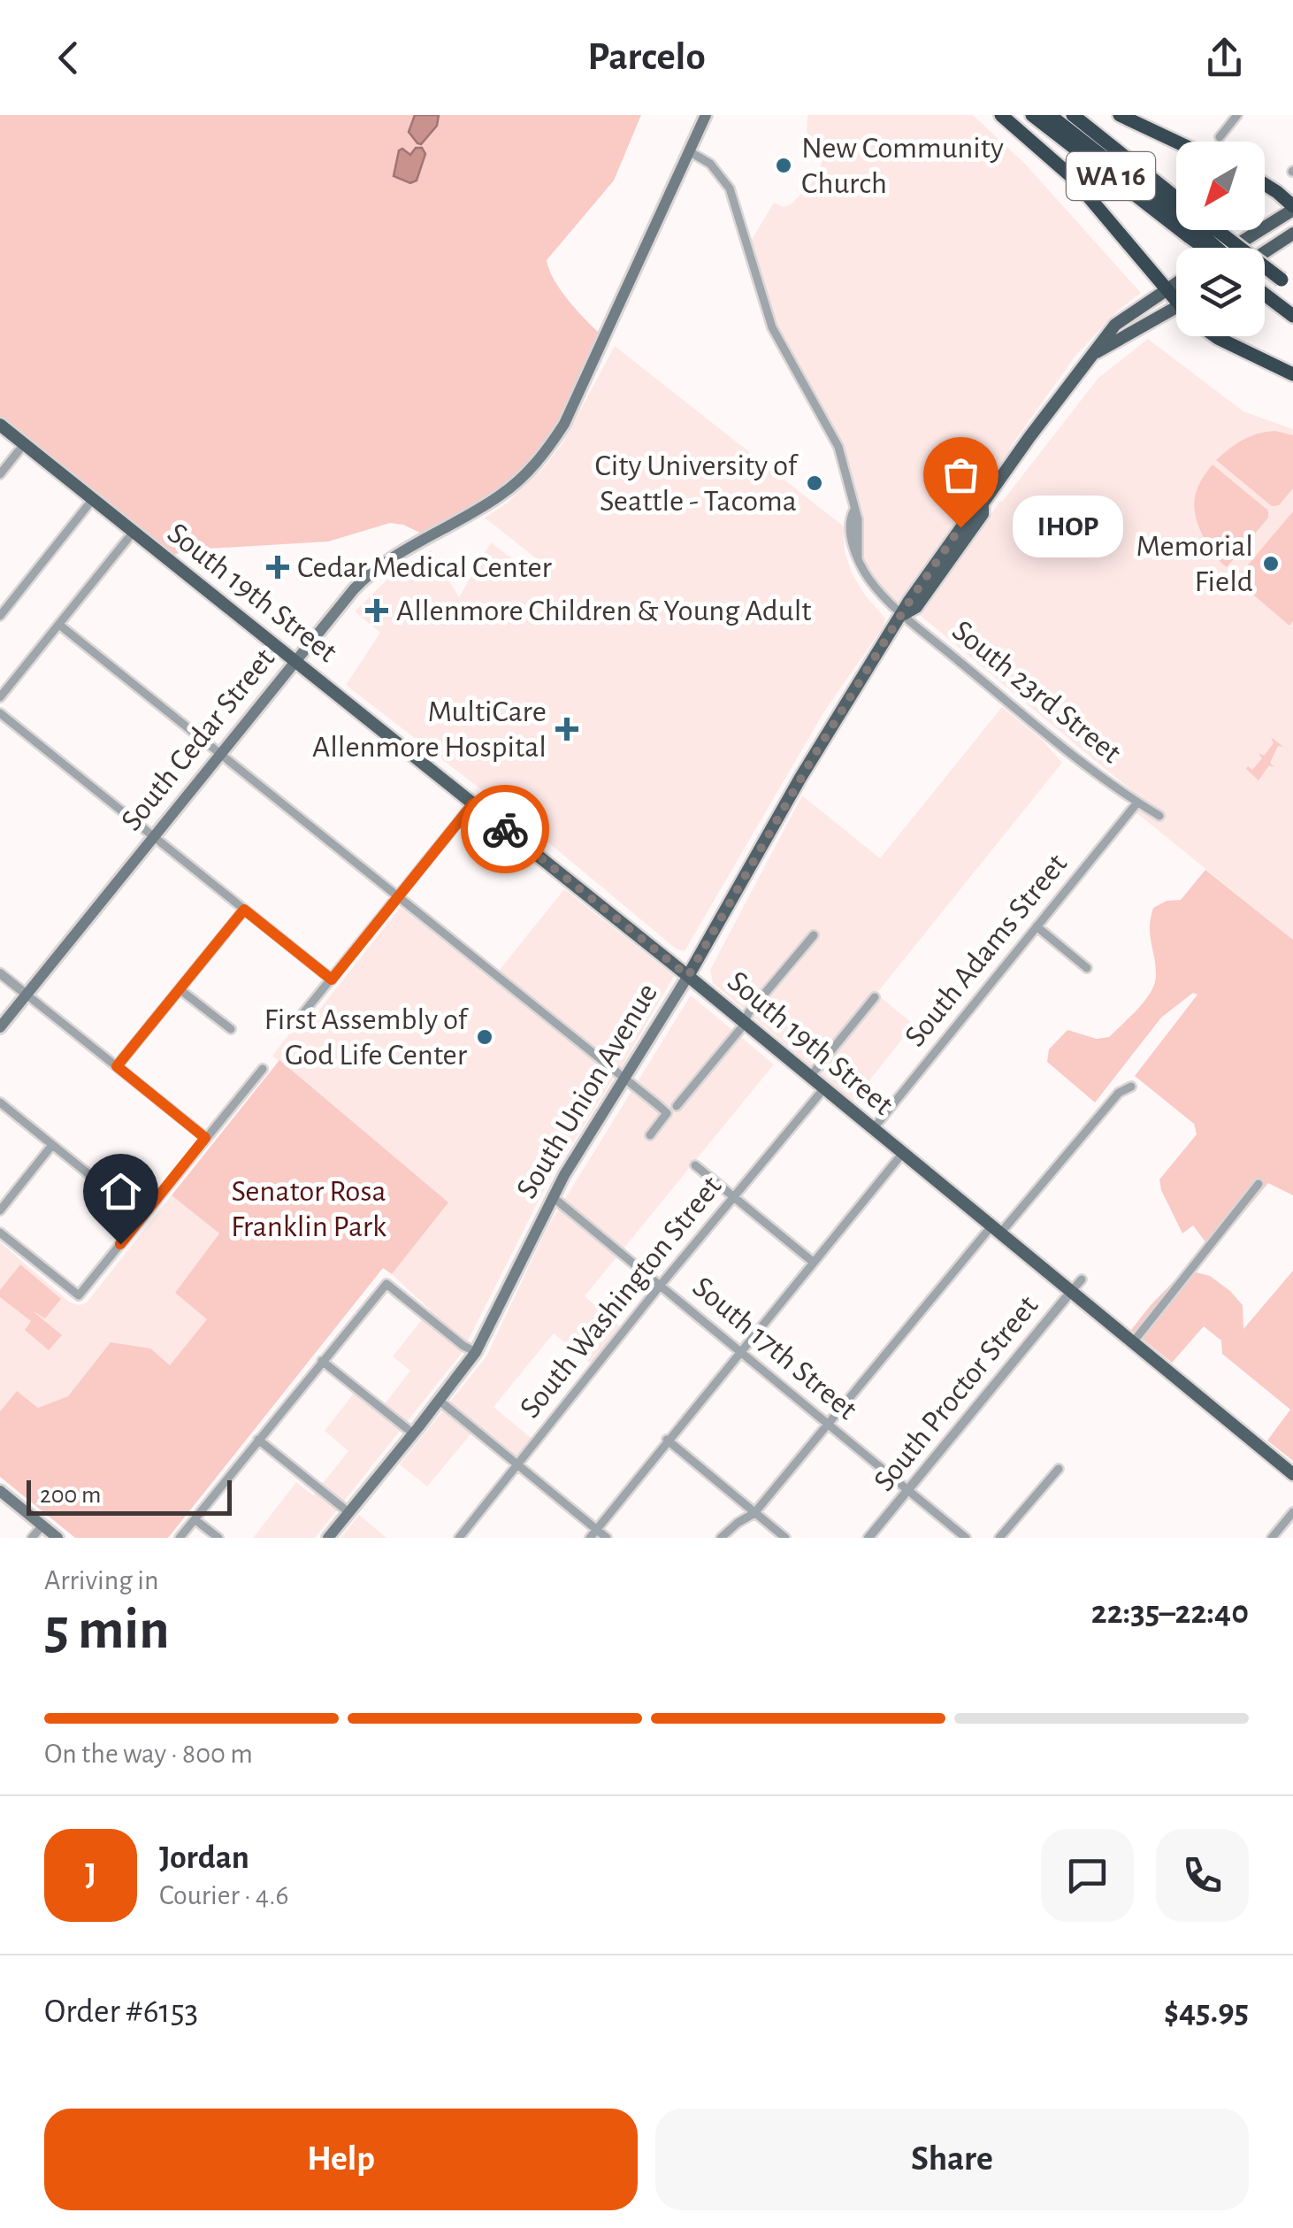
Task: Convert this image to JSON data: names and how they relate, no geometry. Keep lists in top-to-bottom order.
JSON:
{
  "streets": {
    "highway": ["WA 16"],
    "main road": ["South 19th Street", "South Cedar Street", "South Union Avenue"],
    "street": [
      "South 23rd Street",
      "South Adams Street",
      "South Washington Street",
      "South 17th Street",
      "South Proctor Street"
    ]
  },
  "crossings": [
    ["South 19th Street", "South Cedar Street"],
    ["South 19th Street", "South Adams Street"],
    ["South 19th Street", "South Union Avenue"],
    ["South 19th Street", "South Washington Street"],
    ["South 19th Street", "South Proctor Street"],
    ["South 23rd Street", "South Cedar Street"],
    ["South 23rd Street", "South Adams Street"],
    ["South 23rd Street", "South Union Avenue"],
    ["South Union Avenue", "South 17th Street"],
    ["South Washington Street", "South 17th Street"],
    ["South 17th Street", "South Proctor Street"]
  ],
  "parks": ["Senator Rosa Franklin Park"],
  "places": {
    "other": [
      "New Community Church",
      "City University of Seattle - Tacoma",
      "IHOP",
      "Memorial Field",
      "First Assembly of God Life Center"
    ],
    "health": ["Cedar Medical Center", "Allenmore Children & Young Adult", "MultiCare Allenmore Hospital"]
  },
  "scale_bar": "200 m",
  "north": "bottom left",
  "page": {
    "header": "Parcelo",
    "bubble": "IHOP",
    "scale": "200 m",
    "heading": ["5 min", "Arriving in", "22:35–22:40"],
    "panel": [
      "Jordan",
      "Courier · 4.6",
      "Order #6153",
      "$45.95"
    ],
    "bar": "On the way · 800 m",
    "round": "J",
    "buttons": ["Help", "Share"]
  }
}
